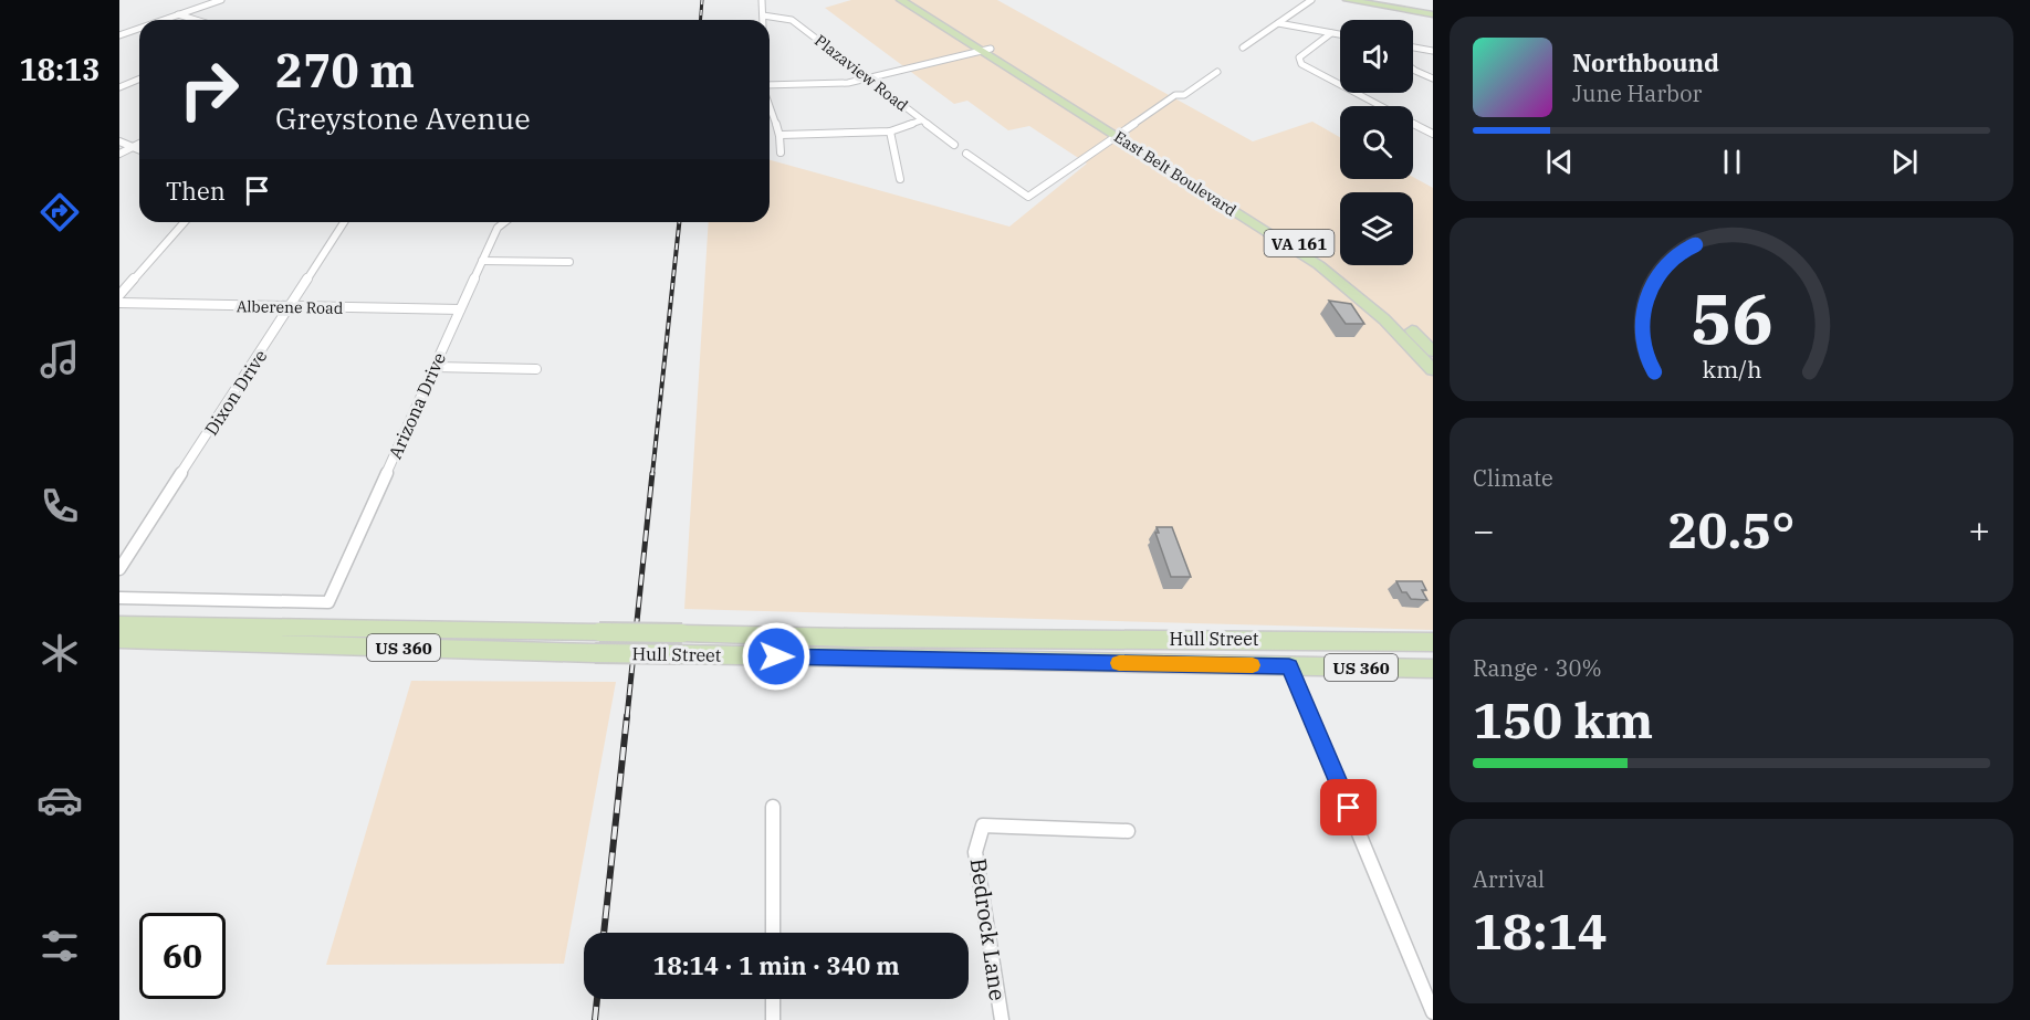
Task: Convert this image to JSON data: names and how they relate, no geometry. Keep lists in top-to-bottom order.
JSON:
{
  "streets": {
    "main road": [
      "East Belt Boulevard",
      "VA 161",
      "Hull Street",
      "US 360"
    ],
    "street": [
      "Plazaview Road",
      "Alberene Road",
      "Dixon Drive",
      "Arizona Drive",
      "Bedrock Lane"
    ]
  },
  "crossings": [
    ["Alberene Road", "Dixon Drive"],
    ["Alberene Road", "Arizona Drive"]
  ],
  "page": {
    "tabs": "18:13",
    "turn": ["270 m", "Greystone Avenue"],
    "song": ["Northbound", "June Harbor"],
    "then": "Then",
    "tile": [
      "Climate",
      ["Range · 30%", "150 km"],
      ["Arrival", "18:14"]
    ],
    "heat": ["−", "20.5°", "+"],
    "limit": "60",
    "trip": "18:14 · 1 min · 340 m",
    "gauge": ["56", "km/h"]
  }
}
